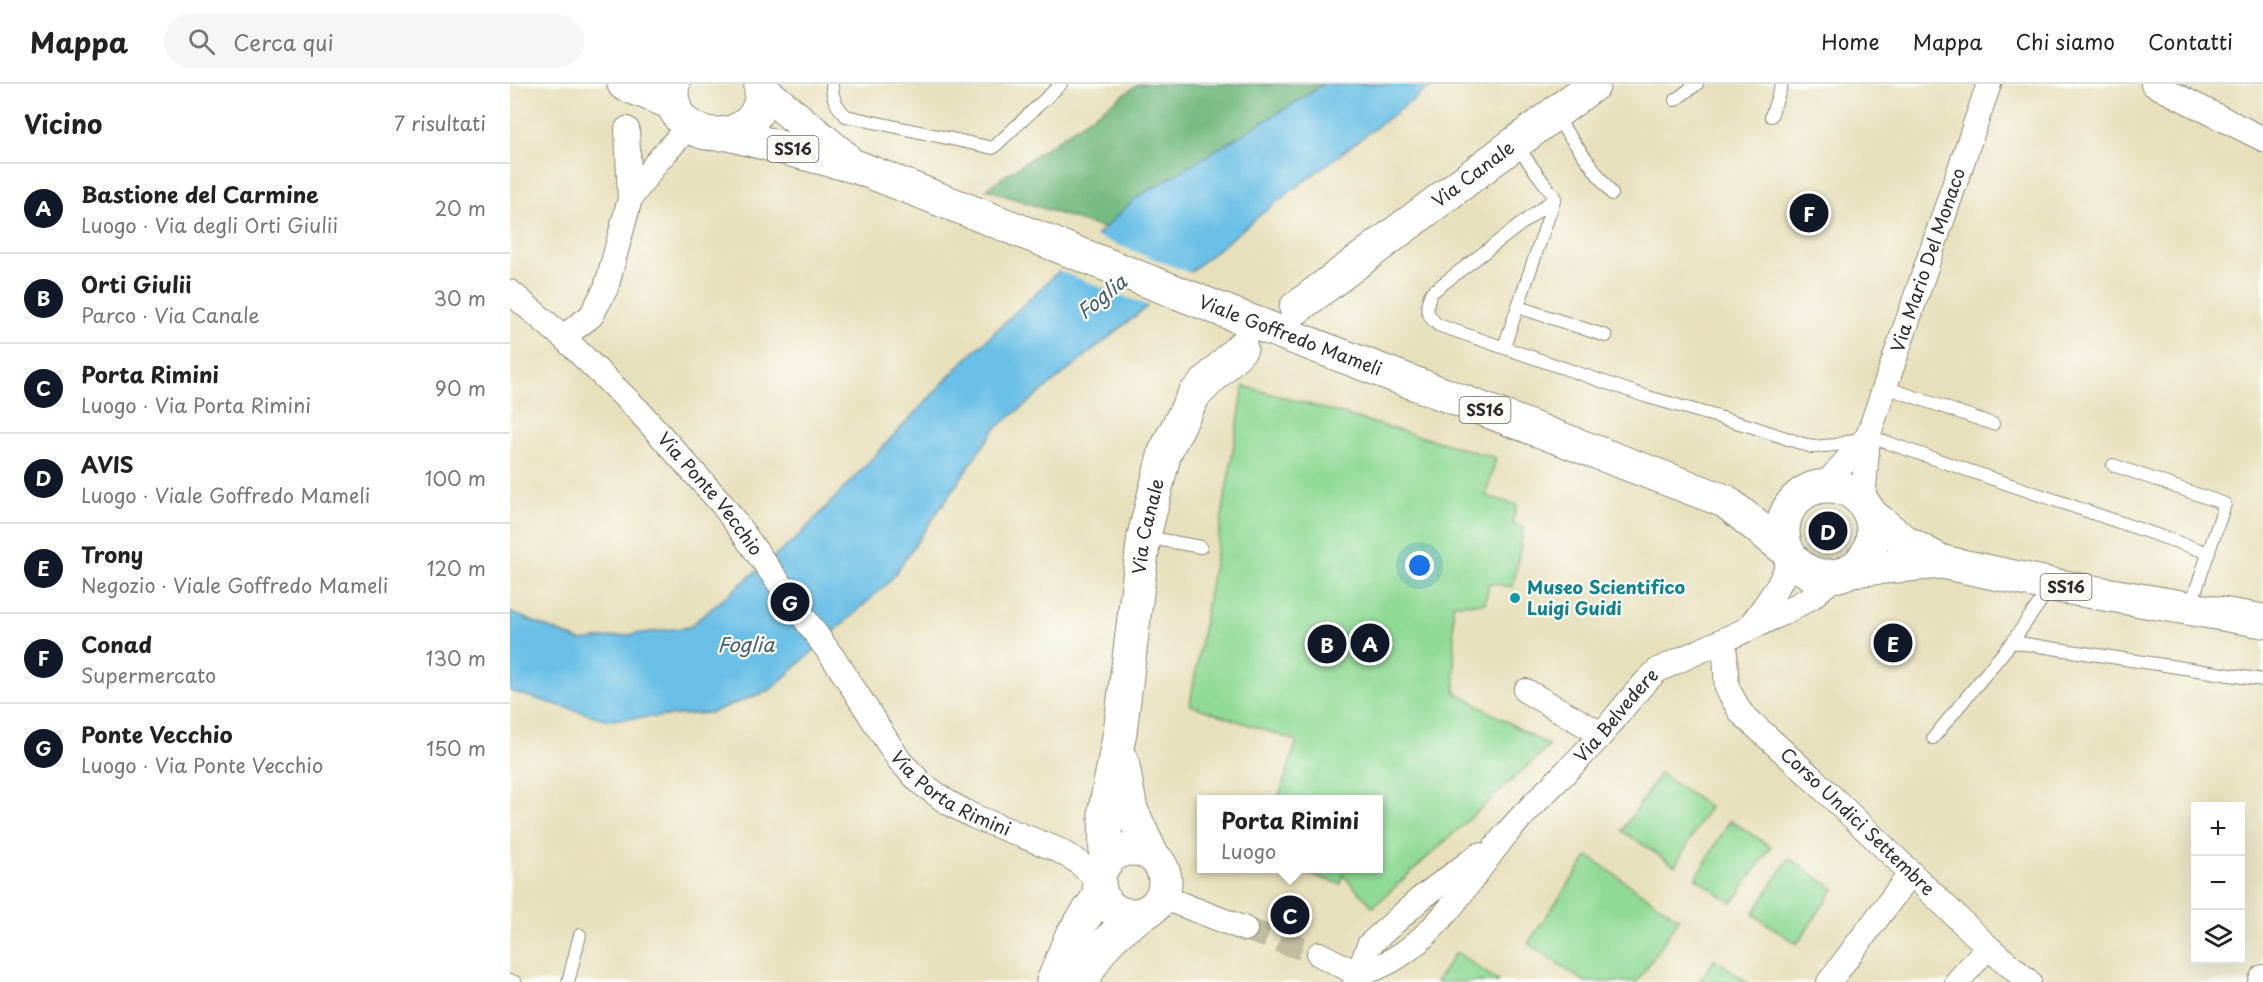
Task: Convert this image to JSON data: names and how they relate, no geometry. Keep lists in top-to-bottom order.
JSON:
{
  "streets": {
    "main road": [
      "SS16",
      "Via Canale",
      "Viale Goffredo Mameli",
      "Via Porta Rimini"
    ],
    "street": [
      "Via Mario Del Monaco",
      "Via Ponte Vecchio",
      "Via Belvedere",
      "Corso Undici Settembre"
    ]
  },
  "crossings": [
    ["Via Canale", "Viale Goffredo Mameli"],
    ["Via Canale", "Via Porta Rimini"],
    ["Via Mario Del Monaco", "Viale Goffredo Mameli"],
    ["Via Mario Del Monaco", "Via Belvedere"],
    ["Viale Goffredo Mameli", "Via Belvedere"],
    ["Via Ponte Vecchio", "Via Porta Rimini"],
    ["Via Belvedere", "Corso Undici Settembre"]
  ],
  "water": ["Foglia"],
  "places": ["Museo Scientifico Luigi Guidi"],
  "page": {
    "header": "Mappa",
    "search": "Cerca qui",
    "nav": [
      "Home",
      "Mappa",
      "Chi siamo",
      "Contatti"
    ],
    "heading": ["Vicino", "7 risultati"],
    "list": [
      {
        "mark": "A",
        "name": "Bastione del Carmine",
        "note": "Luogo · Via degli Orti Giulii",
        "value": "20 m"
      },
      {
        "mark": "B",
        "name": "Orti Giulii",
        "note": "Parco · Via Canale",
        "value": "30 m"
      },
      {
        "mark": "C",
        "name": "Porta Rimini",
        "note": "Luogo · Via Porta Rimini",
        "value": "90 m"
      },
      {
        "mark": "D",
        "name": "AVIS",
        "note": "Luogo · Viale Goffredo Mameli",
        "value": "100 m"
      },
      {
        "mark": "E",
        "name": "Trony",
        "note": "Negozio · Viale Goffredo Mameli",
        "value": "120 m"
      },
      {
        "mark": "F",
        "name": "Conad",
        "note": "Supermercato",
        "value": "130 m"
      },
      {
        "mark": "G",
        "name": "Ponte Vecchio",
        "note": "Luogo · Via Ponte Vecchio",
        "value": "150 m"
      }
    ],
    "pins": [
      "F",
      "D",
      "G",
      "A",
      "E",
      "B",
      "C"
    ],
    "popup": ["Porta Rimini", "Luogo"],
    "map_buttons": ["+", "−"]
  }
}
